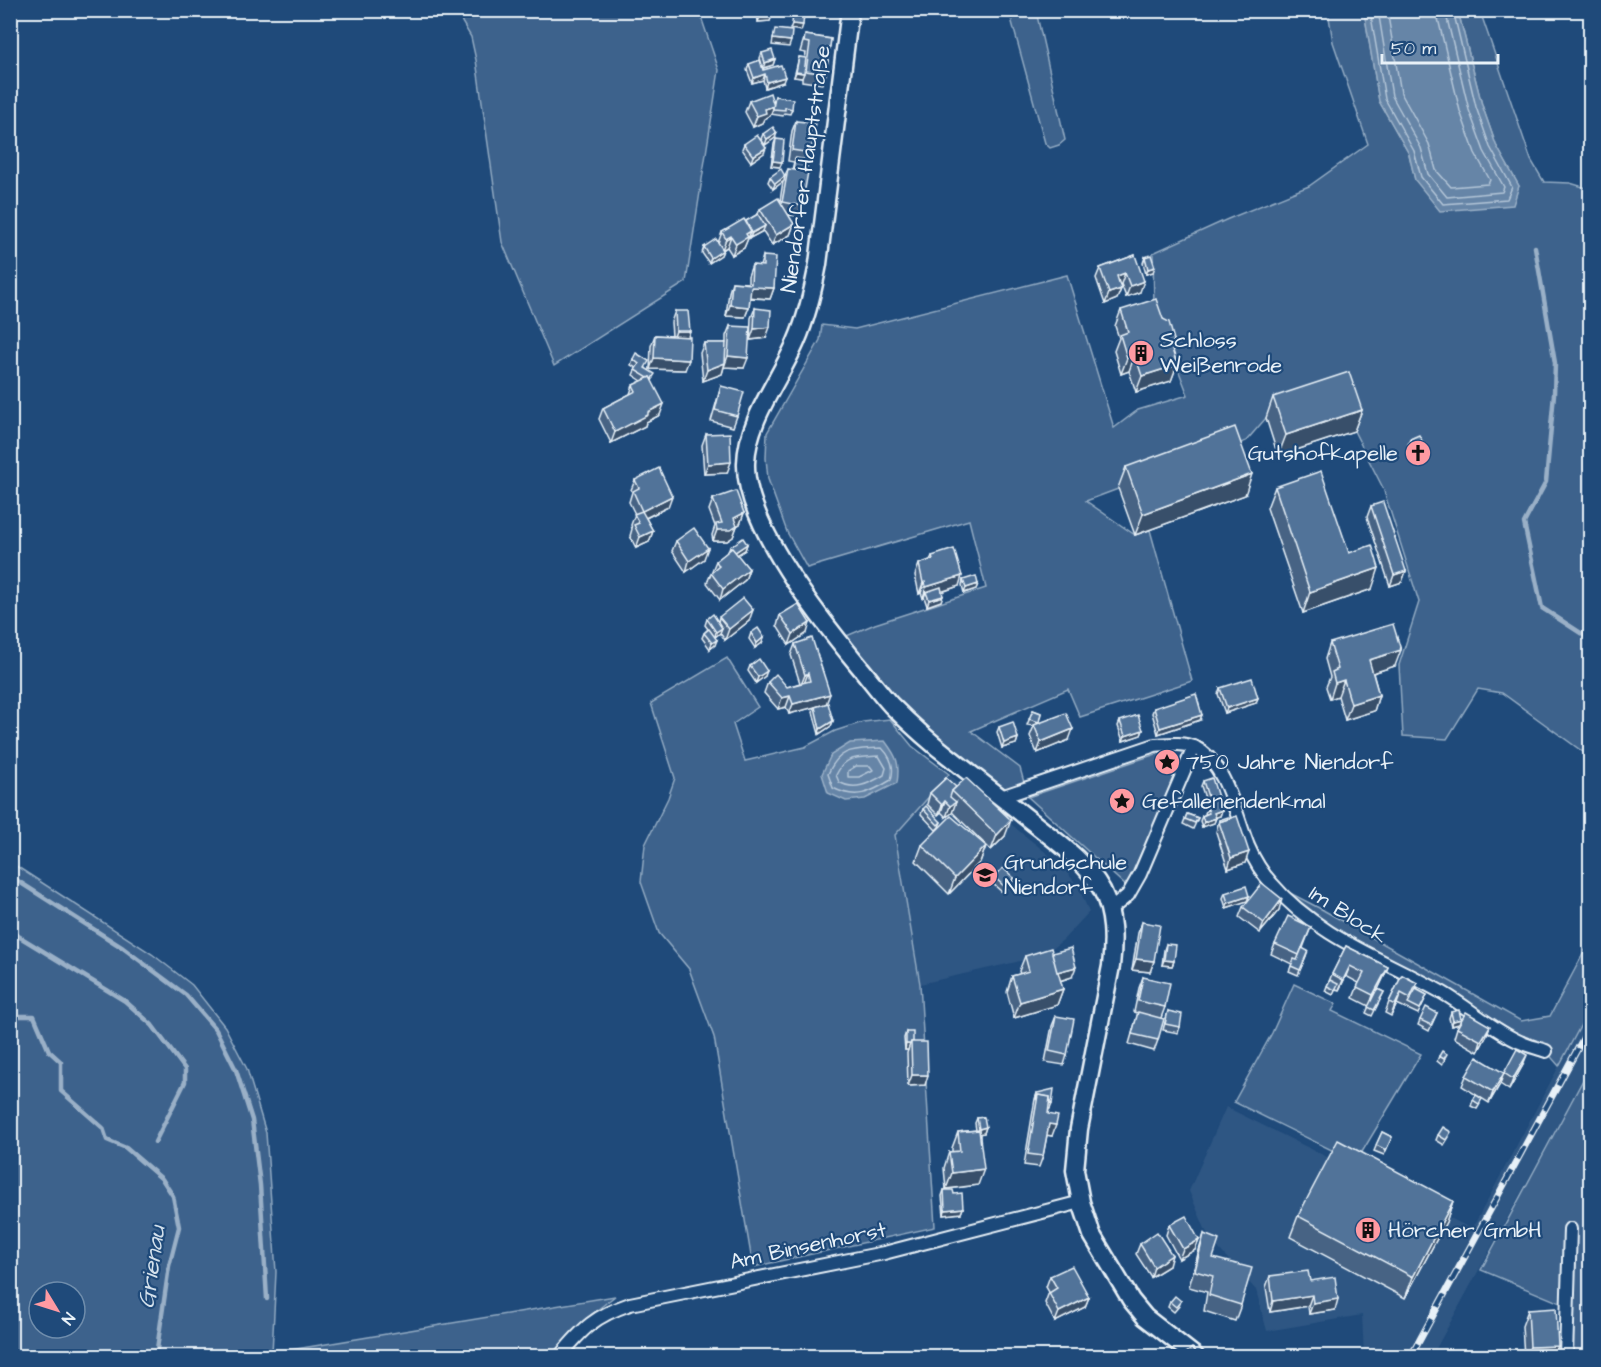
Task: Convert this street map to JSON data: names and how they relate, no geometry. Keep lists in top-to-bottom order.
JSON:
{
  "streets": {
    "main road": ["Niendorfer Hauptstraße"],
    "street": ["Im Block", "Am Binsenhorst"]
  },
  "crossings": [
    ["Niendorfer Hauptstraße", "Am Binsenhorst"]
  ],
  "water": ["Grienau"],
  "places": {
    "building": ["Schloss Weißenrode", "Hörcher GmbH"],
    "church": ["Gutshofkapelle"],
    "place": ["750 Jahre Niendorf", "Gefallenendenkmal"],
    "school or university": ["Grundschule Niendorf"]
  },
  "scale_bar": "50 m",
  "north": "bottom right"
}
